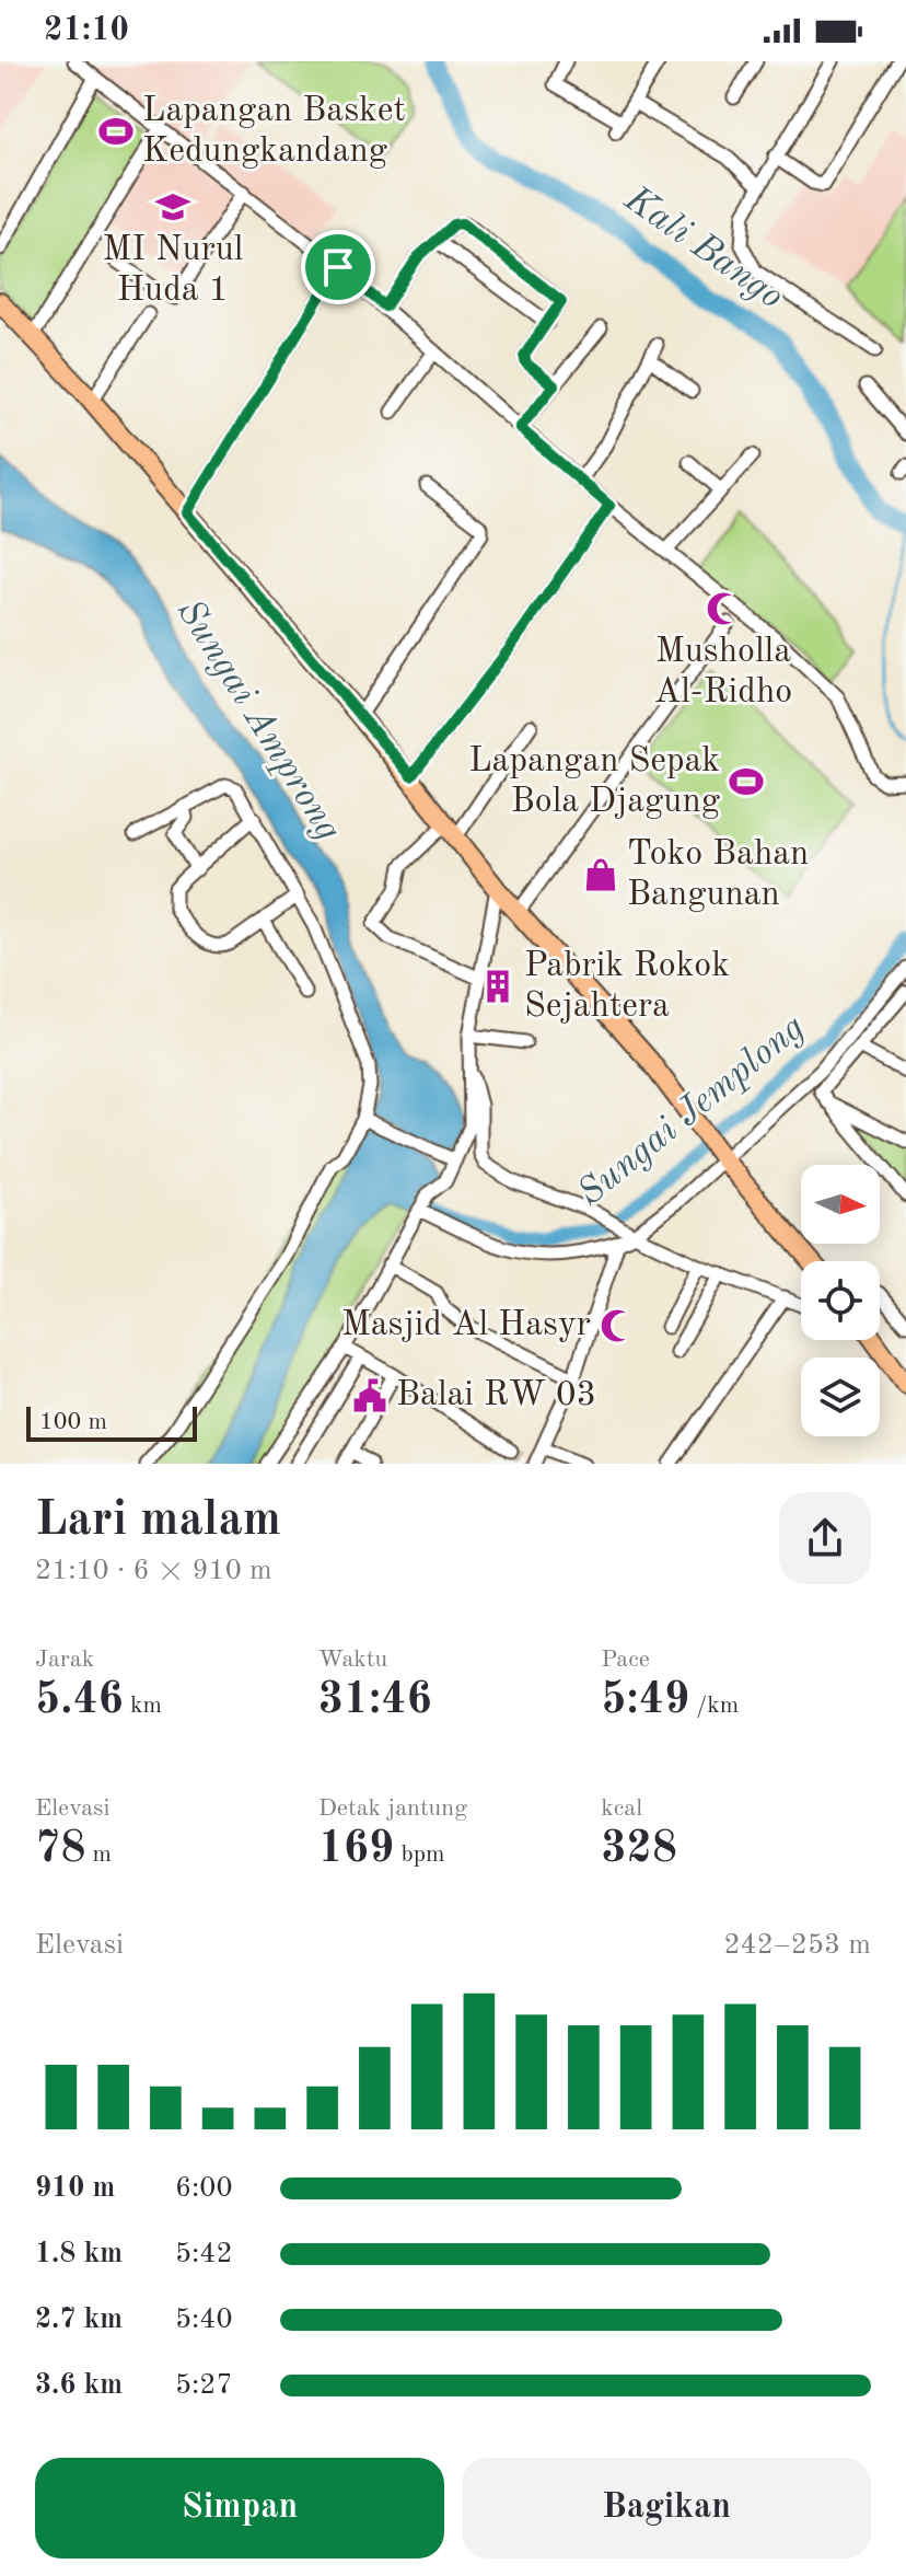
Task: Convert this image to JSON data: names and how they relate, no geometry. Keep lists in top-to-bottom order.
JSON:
{
  "water": ["Kali Bango", "Sungai Amprong", "Sungai Jemplong"],
  "places": {
    "sports": ["Lapangan Basket Kedungkandang", "Lapangan Sepak Bola Djagung"],
    "school or university": ["MI Nurul Huda 1"],
    "mosque": ["Musholla Al-Ridho", "Masjid Al Hasyr"],
    "shop": ["Toko Bahan Bangunan"],
    "building": ["Pabrik Rokok Sejahtera"],
    "public building": ["Balai RW 03"]
  },
  "scale_bar": "100 m",
  "north": "right",
  "page": {
    "status": "21:10",
    "scale": "100 m",
    "heading": ["Lari malam", "21:10 · 6 × 910 m"],
    "stats": [
      ["Jarak", "5.46 km"],
      ["Waktu", "31:46"],
      ["Pace", "5:49 /km"],
      ["Elevasi", "78 m"],
      ["Detak jantung", "169 bpm"],
      ["kcal", "328"]
    ],
    "chart": ["Elevasi", "242–253 m"],
    "list": [
      {
        "name": "910 m",
        "note": "6:00"
      },
      {
        "name": "1.8 km",
        "note": "5:42"
      },
      {
        "name": "2.7 km",
        "note": "5:40"
      },
      {
        "name": "3.6 km",
        "note": "5:27"
      }
    ],
    "buttons": ["Simpan", "Bagikan"]
  }
}
